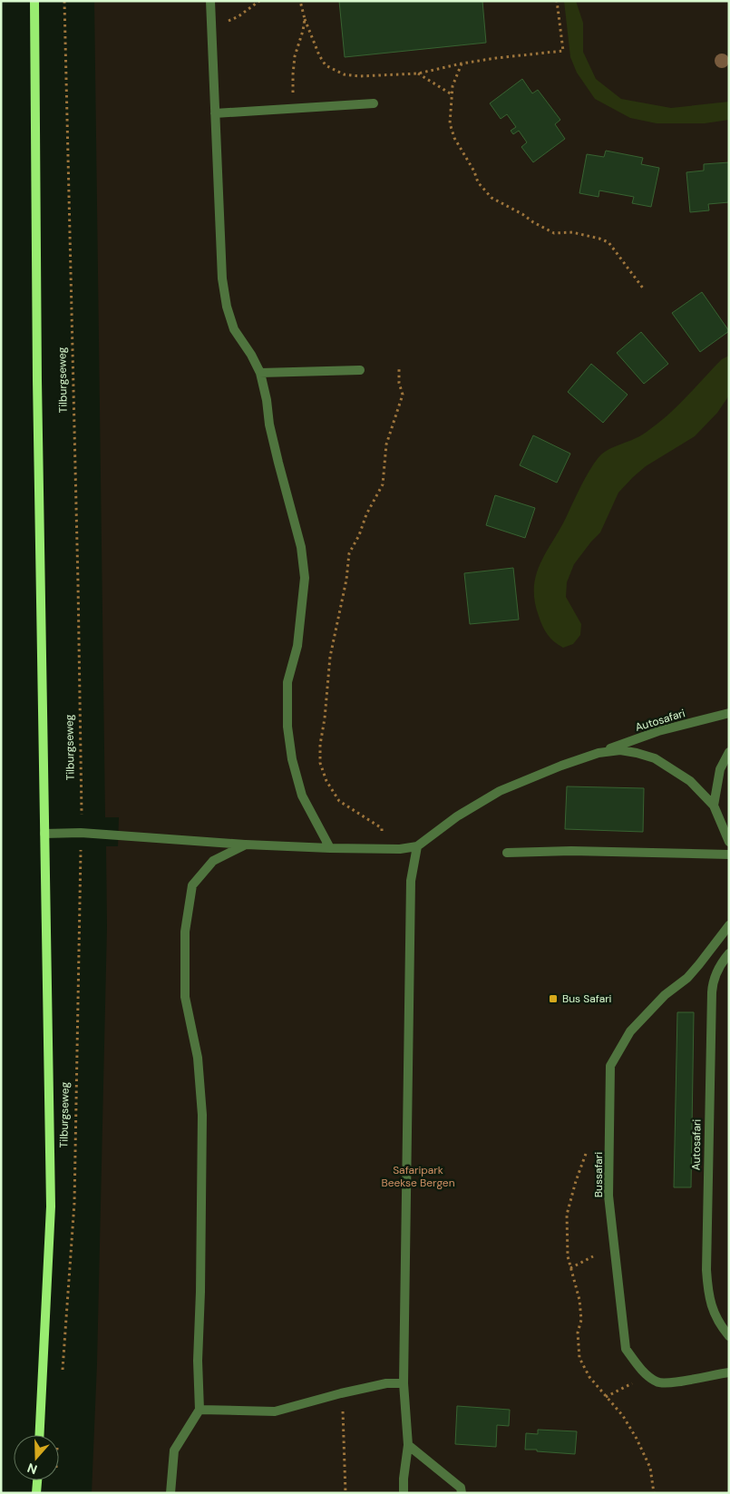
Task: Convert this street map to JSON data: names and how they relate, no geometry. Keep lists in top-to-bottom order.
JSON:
{
  "streets": {
    "street": ["Tilburgseweg"],
    "lane": ["Autosafari", "Bussafari"]
  },
  "parks": ["Safaripark Beekse Bergen"],
  "places": {
    "transit": ["Bus Safari"]
  },
  "north": "bottom"
}
